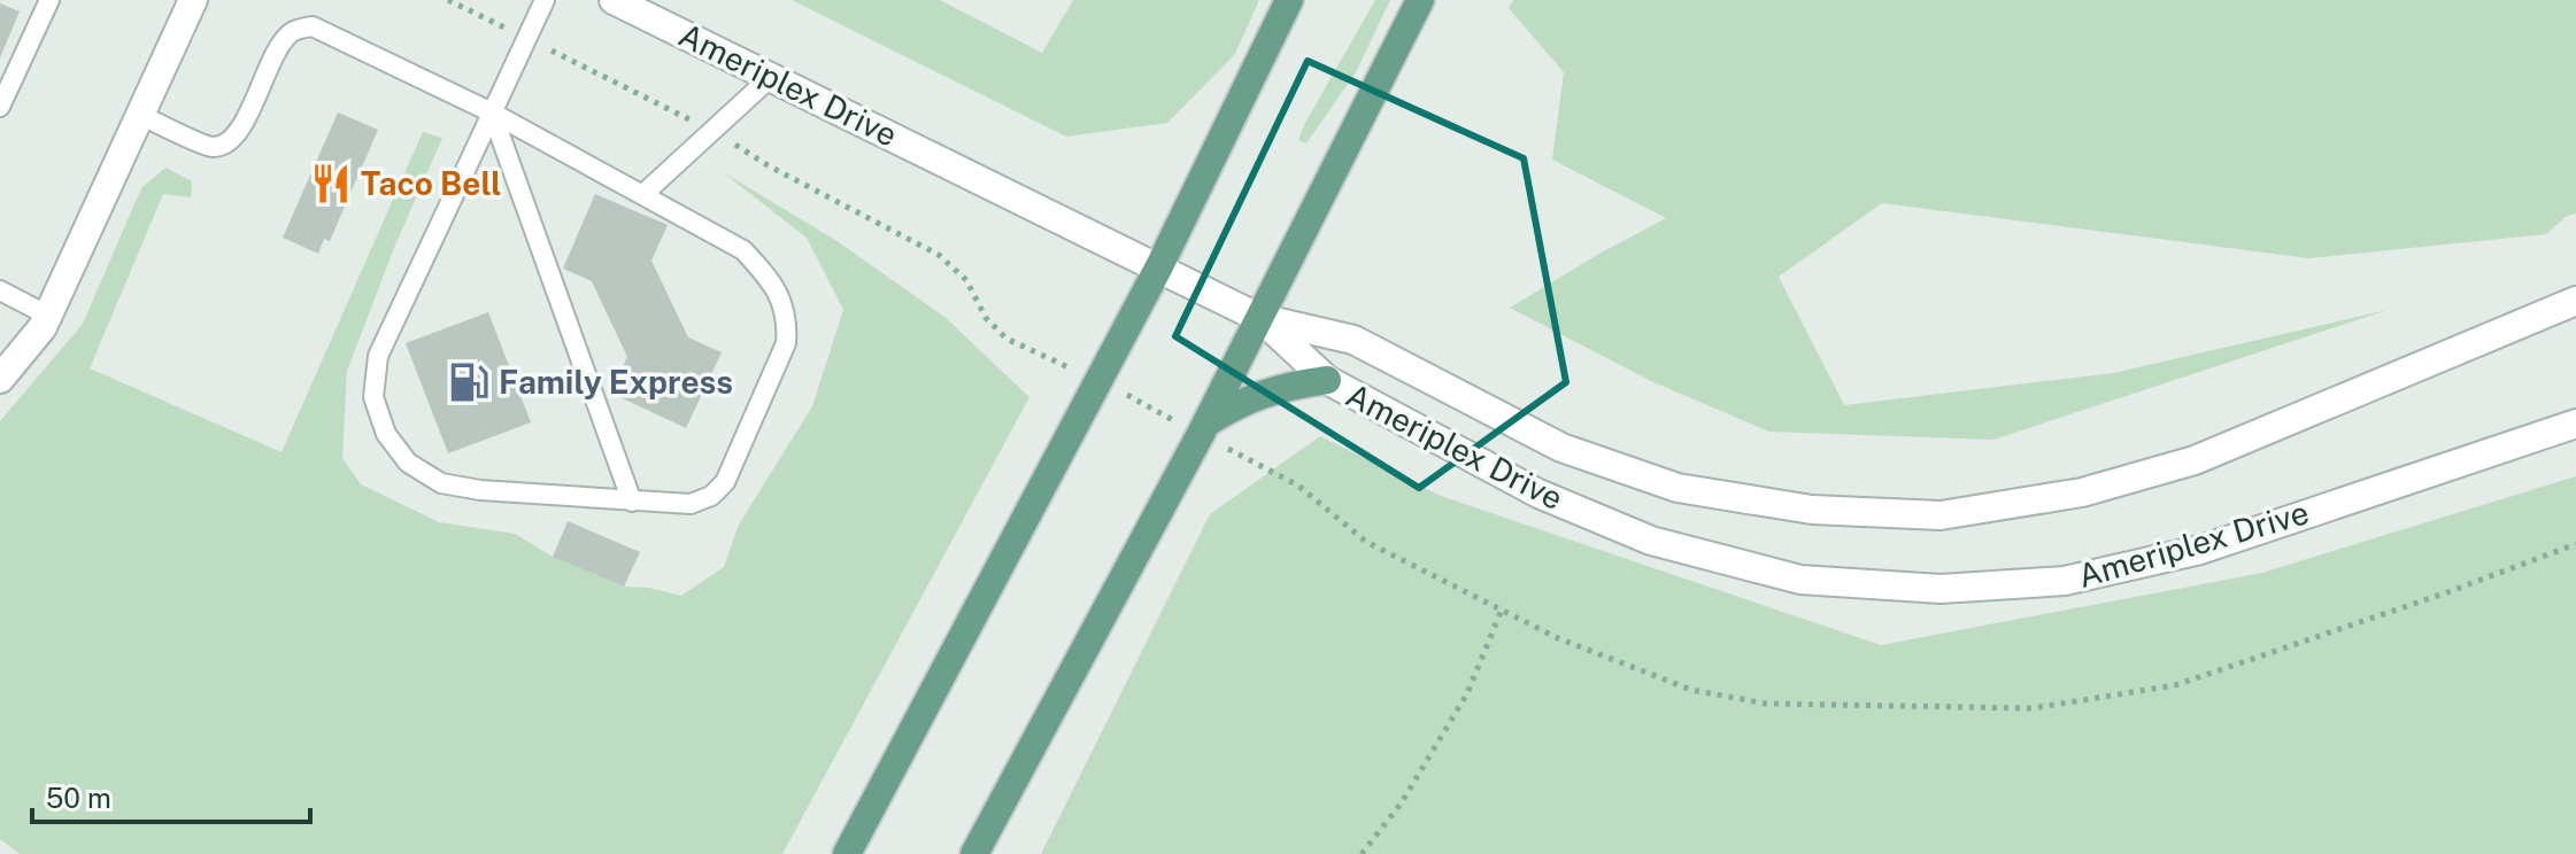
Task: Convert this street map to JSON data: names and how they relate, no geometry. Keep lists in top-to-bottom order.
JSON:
{
  "streets": {
    "street": ["Ameriplex Drive"]
  },
  "places": {
    "restaurant": ["Taco Bell"],
    "fuel station": ["Family Express"]
  },
  "scale_bar": "50 m"
}
